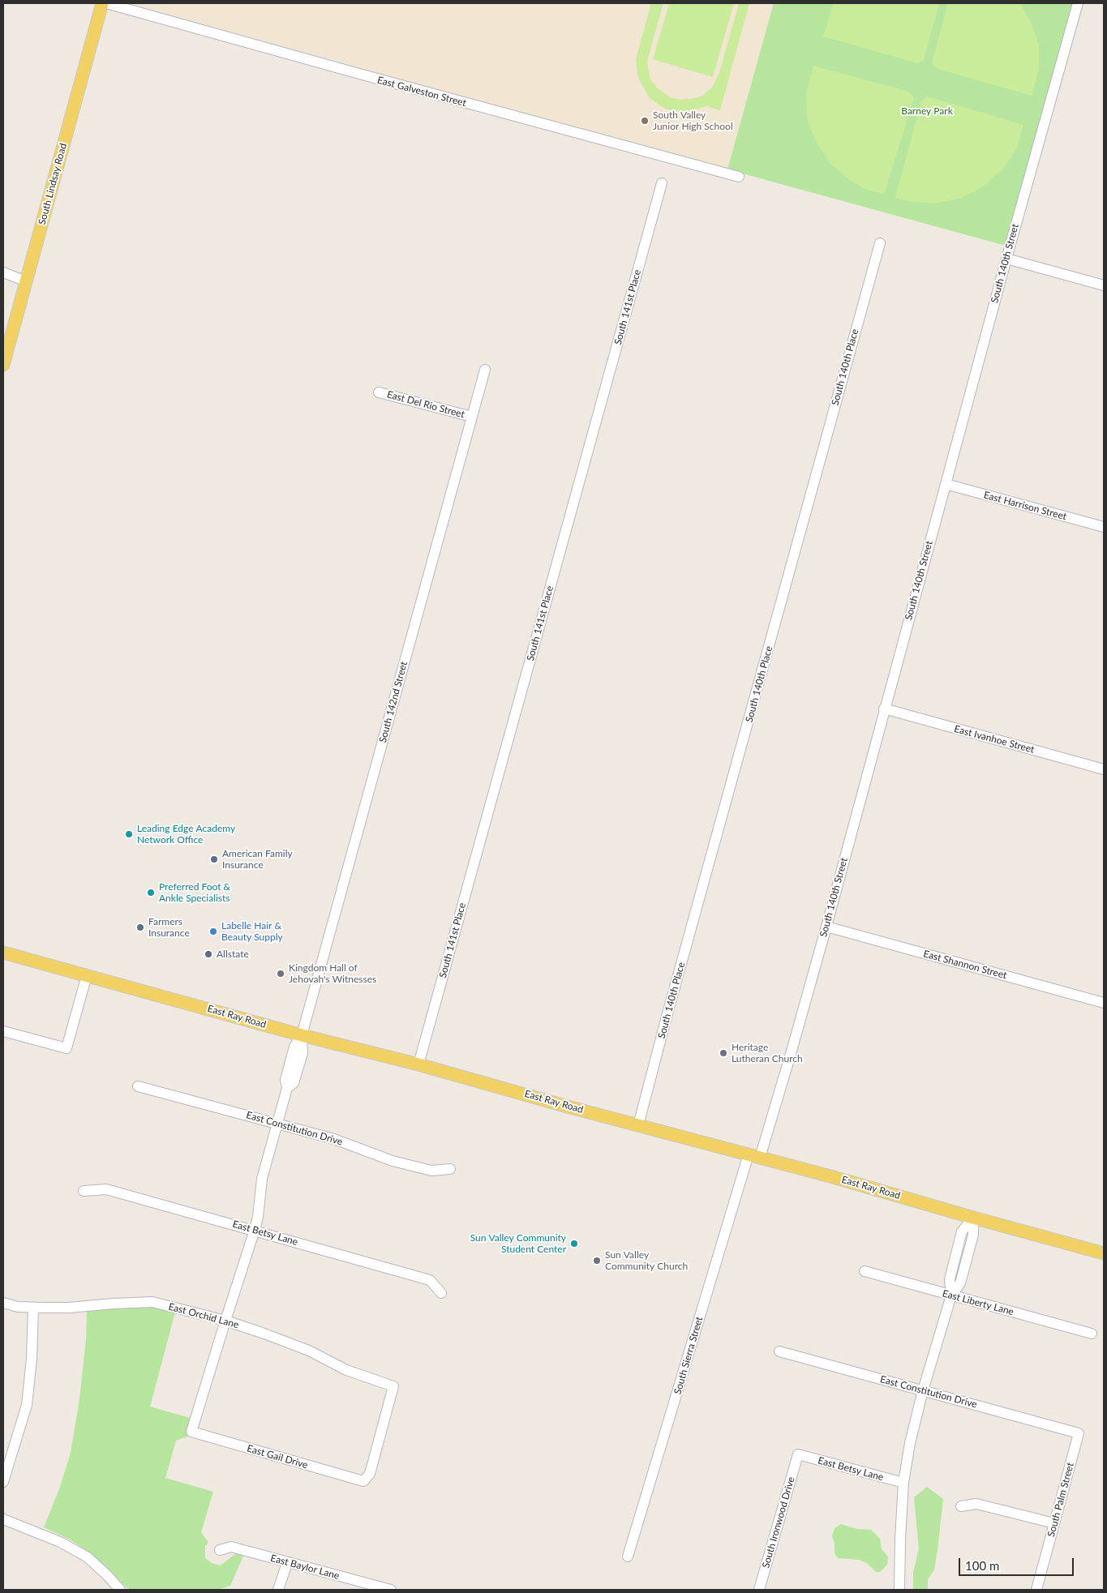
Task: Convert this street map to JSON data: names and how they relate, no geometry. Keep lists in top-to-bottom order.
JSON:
{
  "streets": {
    "main road": ["South Lindsay Road", "East Ray Road"],
    "street": [
      "East Galveston Street",
      "South 140th Street",
      "South 141st Place",
      "South 140th Place",
      "East Del Rio Street",
      "East Harrison Street",
      "South 142nd Street",
      "East Ivanhoe Street",
      "East Shannon Street",
      "East Constitution Drive",
      "East Betsy Lane",
      "East Liberty Lane",
      "East Orchid Lane",
      "South Sierra Street",
      "East Gail Drive",
      "South Palm Street",
      "South Ironwood Drive",
      "East Baylor Lane"
    ]
  },
  "crossings": [
    ["South 140th Street", "East Harrison Street"],
    ["South 140th Street", "East Ivanhoe Street"],
    ["South 140th Street", "East Shannon Street"],
    ["South 140th Street", "East Ray Road"],
    ["South 140th Street", "South Sierra Street"],
    ["South 141st Place", "East Ray Road"],
    ["South 140th Place", "East Ray Road"],
    ["East Del Rio Street", "South 142nd Street"],
    ["South 142nd Street", "East Ray Road"],
    ["South 142nd Street", "East Constitution Drive"],
    ["South 142nd Street", "East Betsy Lane"],
    ["South 142nd Street", "East Orchid Lane"],
    ["South 142nd Street", "East Gail Drive"],
    ["East Ray Road", "South Sierra Street"],
    ["East Constitution Drive", "South Palm Street"],
    ["East Betsy Lane", "South Ironwood Drive"],
    ["East Orchid Lane", "East Gail Drive"]
  ],
  "parks": ["Barney Park"],
  "places": [
    "South Valley Junior High School",
    "Leading Edge Academy Network Office",
    "American Family Insurance",
    "Preferred Foot & Ankle Specialists",
    "Farmers Insurance",
    "Labelle Hair & Beauty Supply",
    "Allstate",
    "Kingdom Hall of Jehovah's Witnesses",
    "Heritage Lutheran Church",
    "Sun Valley Community Student Center",
    "Sun Valley Community Church"
  ],
  "scale_bar": "100 m"
}
